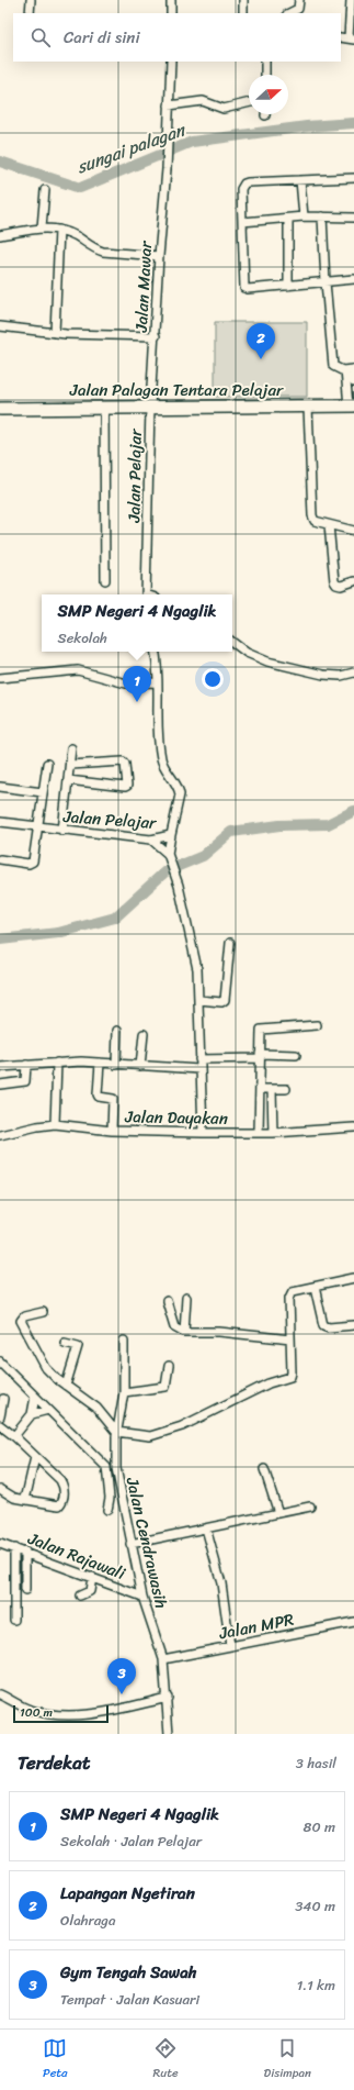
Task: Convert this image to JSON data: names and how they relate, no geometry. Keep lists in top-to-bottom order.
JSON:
{
  "streets": {
    "main road": ["Jalan Palagan Tentara Pelajar"],
    "street": [
      "Jalan Mawar",
      "Jalan Pelajar",
      "Jalan Dayakan",
      "Jalan Cendrawasih",
      "Jalan Rajawali",
      "Jalan MPR"
    ]
  },
  "crossings": [
    ["Jalan Mawar", "Jalan Palagan Tentara Pelajar"],
    ["Jalan Mawar", "Jalan Pelajar"],
    ["Jalan Palagan Tentara Pelajar", "Jalan Pelajar"],
    ["Jalan Cendrawasih", "Jalan Rajawali"],
    ["Jalan Cendrawasih", "Jalan MPR"]
  ],
  "water": ["sungai palagan"],
  "scale_bar": "100 m",
  "north": "right",
  "page": {
    "search": "Cari di sini",
    "pins": ["2", "1", "3"],
    "popup": ["SMP Negeri 4 Ngaglik", "Sekolah"],
    "scale": "100 m",
    "heading": ["Terdekat", "3 hasil"],
    "list": [
      {
        "mark": "1",
        "name": "SMP Negeri 4 Ngaglik",
        "note": "Sekolah · Jalan Pelajar",
        "value": "80 m"
      },
      {
        "mark": "2",
        "name": "Lapangan Ngetiran",
        "note": "Olahraga",
        "value": "340 m"
      },
      {
        "mark": "3",
        "name": "Gym Tengah Sawah",
        "note": "Tempat · Jalan Kasuari",
        "value": "1.1 km"
      }
    ],
    "nav": ["Peta", "Rute", "Disimpan"]
  }
}
